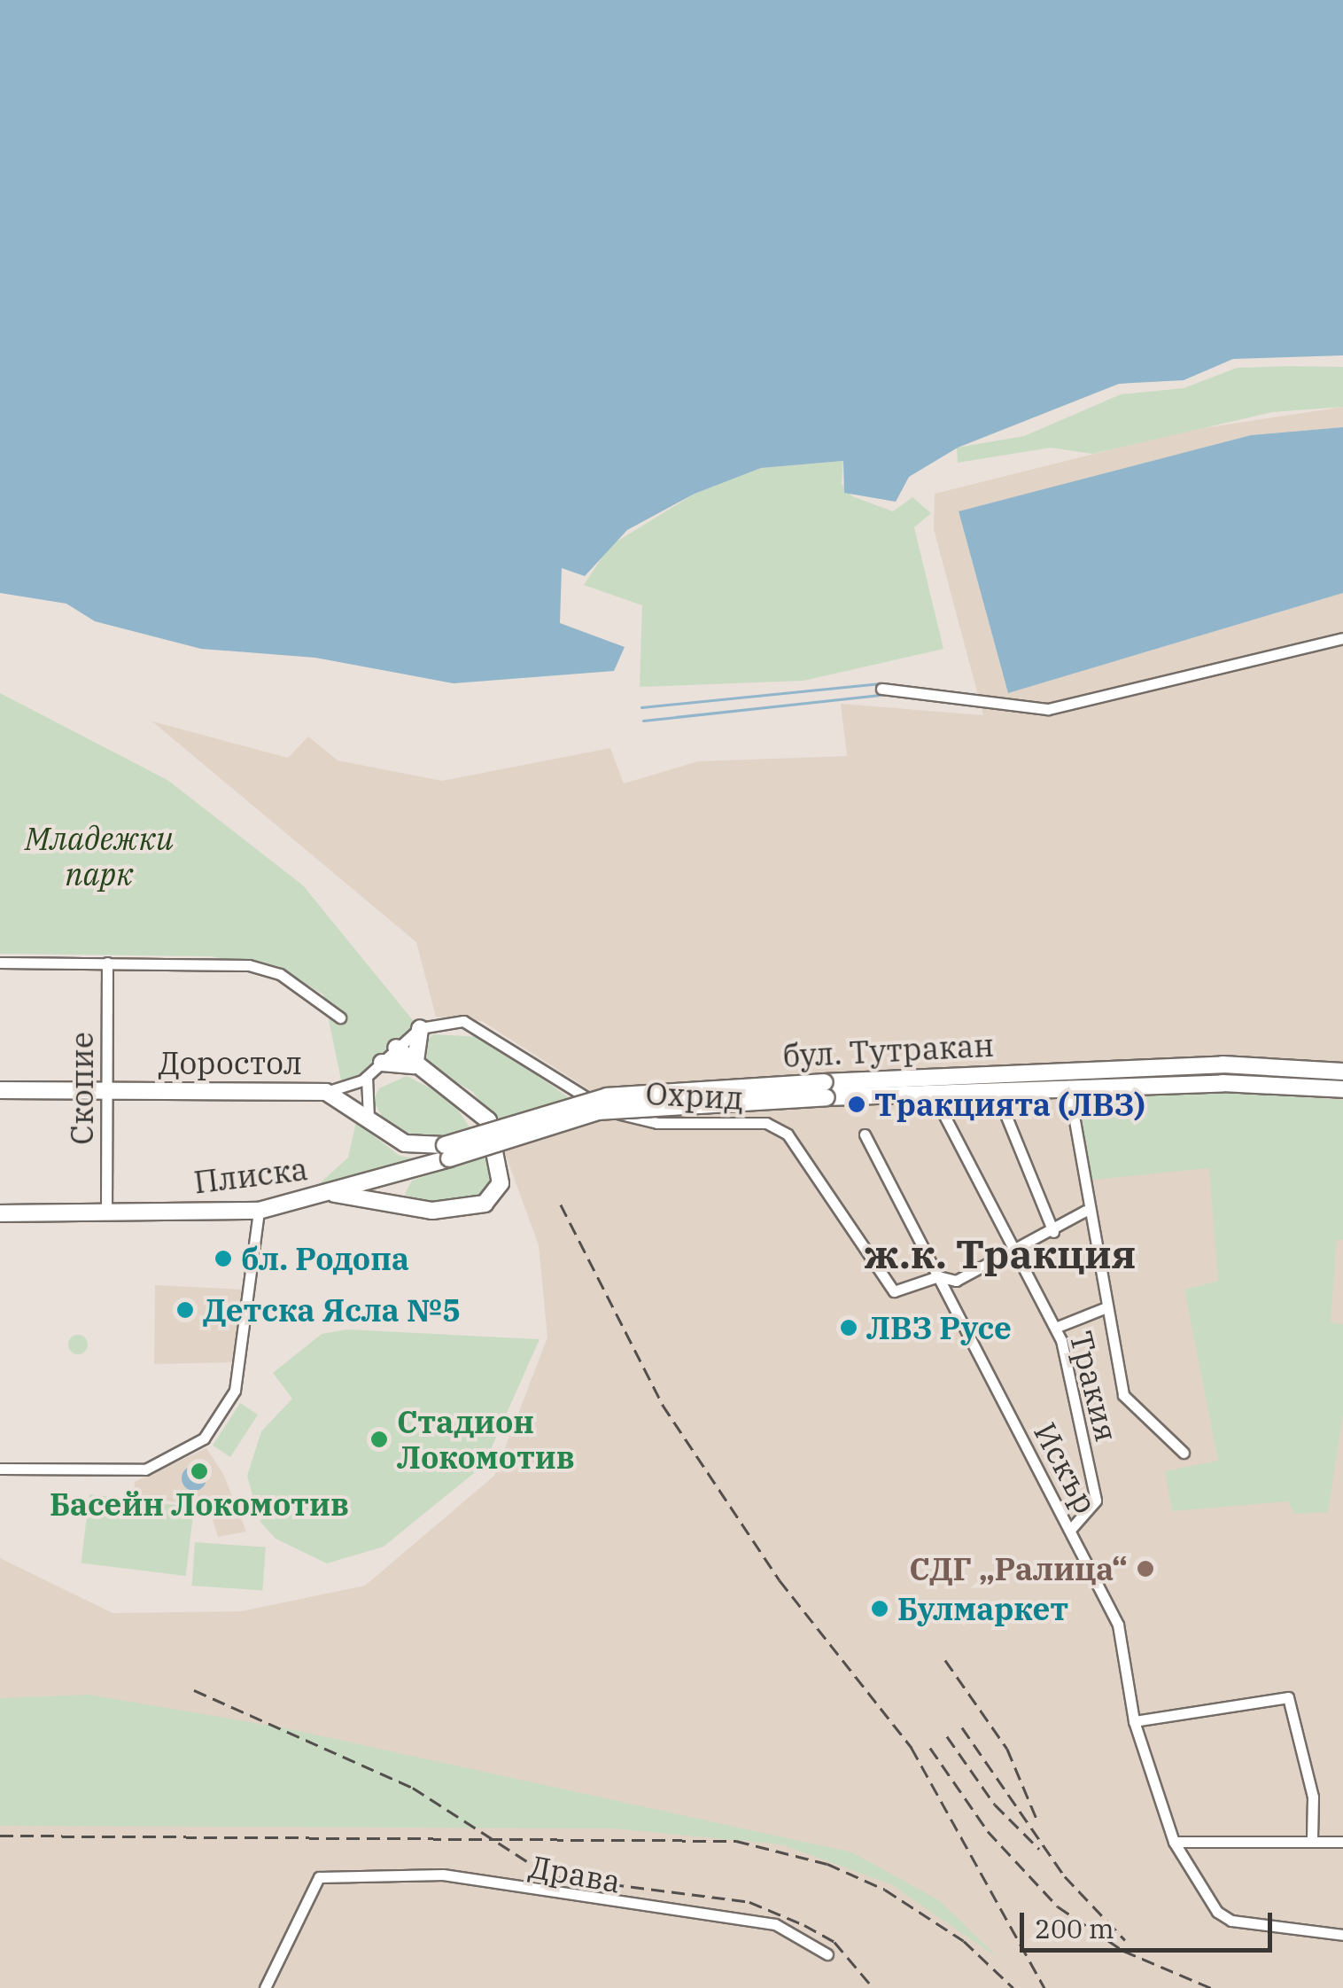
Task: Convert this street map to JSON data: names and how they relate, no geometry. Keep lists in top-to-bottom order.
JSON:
{
  "streets": {
    "main road": ["бул. Тутракан", "Доростол", "Плиска"],
    "street": [
      "Скопие",
      "Охрид",
      "Тракия",
      "Искър",
      "Драва"
    ]
  },
  "crossings": [
    ["бул. Тутракан", "Доростол"],
    ["бул. Тутракан", "Плиска"],
    ["Доростол", "Скопие"],
    ["Доростол", "Плиска"],
    ["Скопие", "Плиска"],
    ["Охрид", "Искър"],
    ["Тракия", "Искър"]
  ],
  "districts": ["ж.к. Тракция"],
  "parks": ["Младежки парк"],
  "places": [
    "Тракцията (ЛВЗ)",
    "бл. Родопа",
    "Детска Ясла №5",
    "ЛВЗ Русе",
    "Стадион Локомотив",
    "Басейн Локомотив",
    "СДГ „Ралица“",
    "Булмаркет"
  ],
  "scale_bar": "200 m"
}
